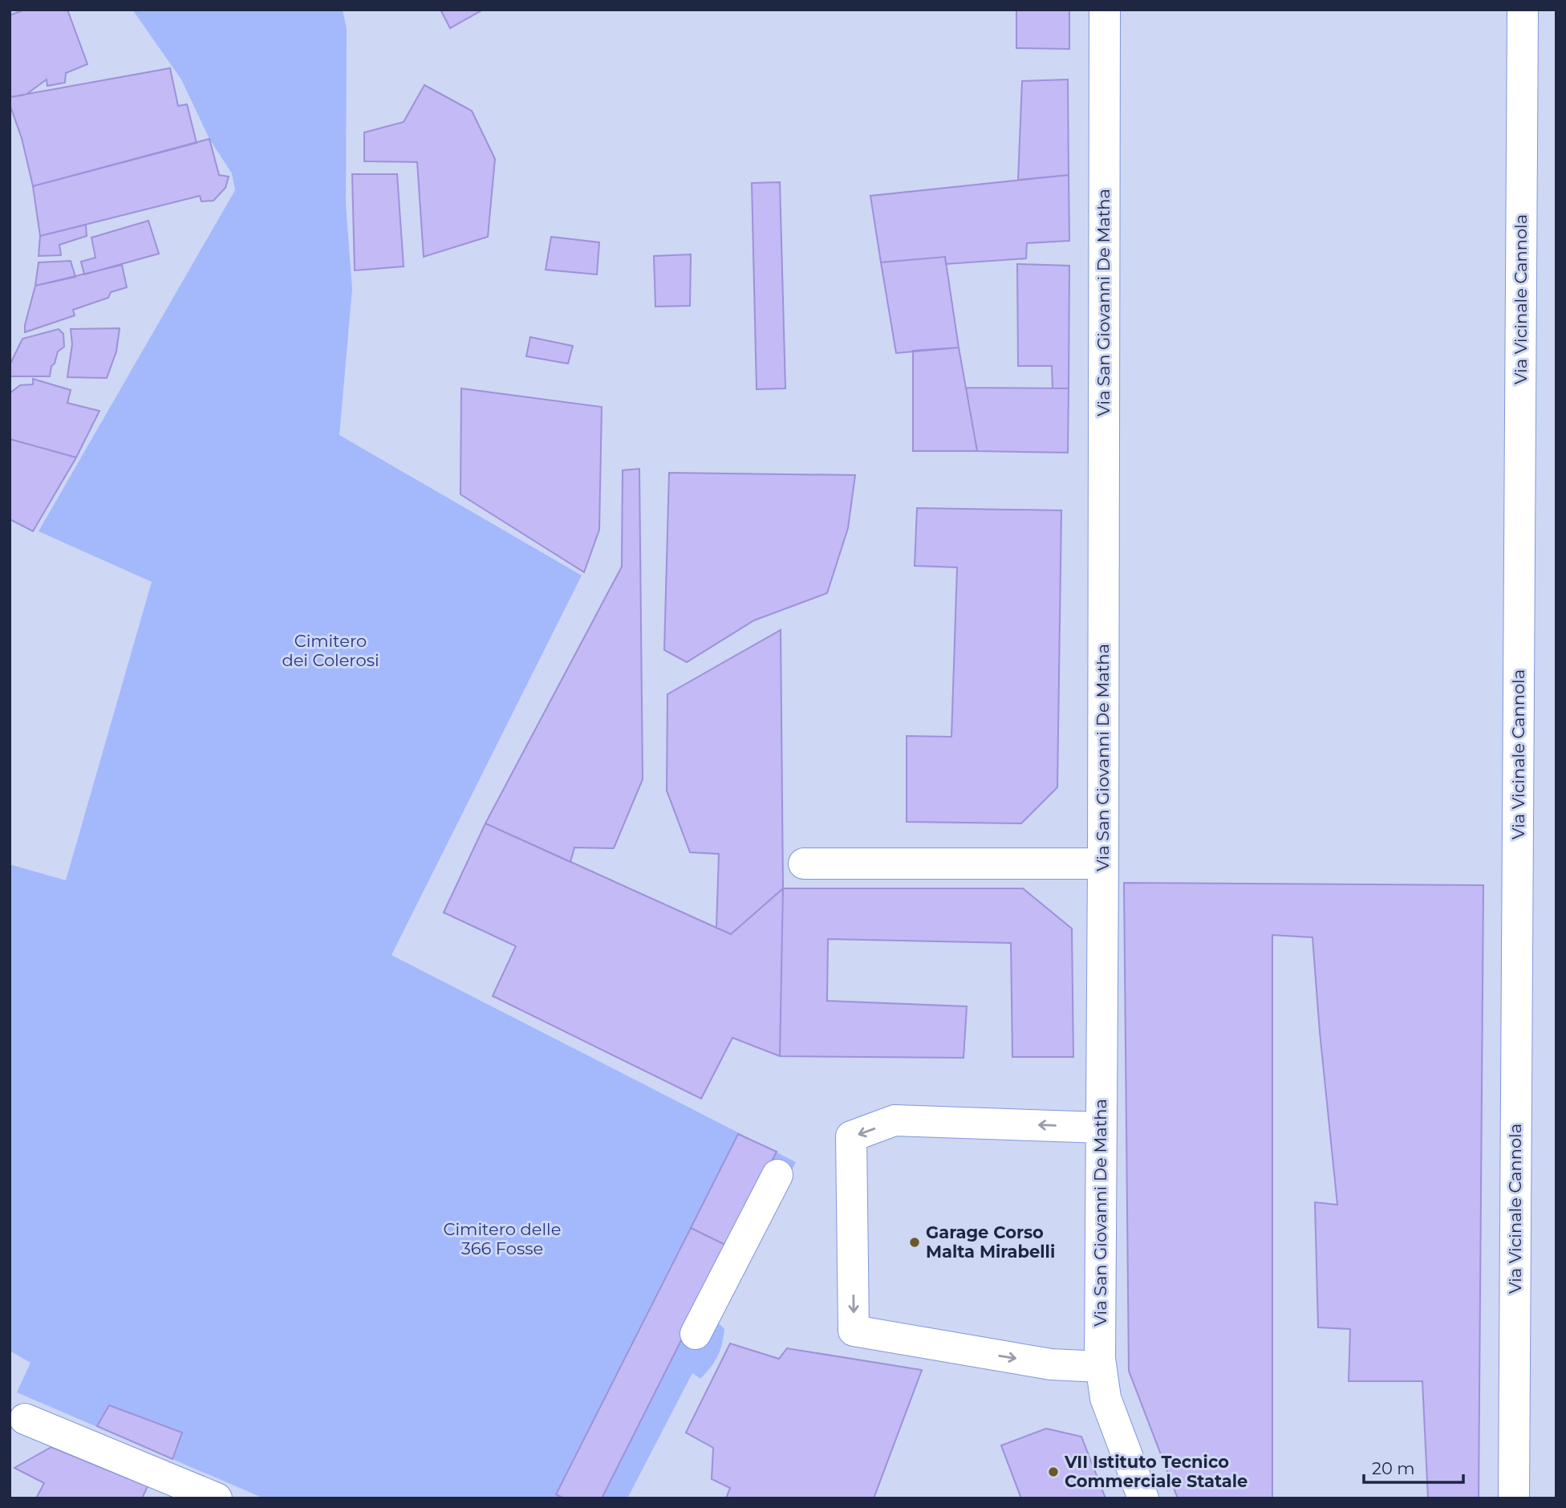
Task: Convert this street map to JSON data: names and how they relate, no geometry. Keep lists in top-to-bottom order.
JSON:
{
  "streets": {
    "street": ["Via Vicinale Cannola", "Via San Giovanni De Matha"]
  },
  "parks": ["Cimitero dei Colerosi", "Cimitero delle 366 Fosse"],
  "places": ["Garage Corso Malta Mirabelli", "VII Istituto Tecnico Commerciale Statale"],
  "scale_bar": "20 m"
}
